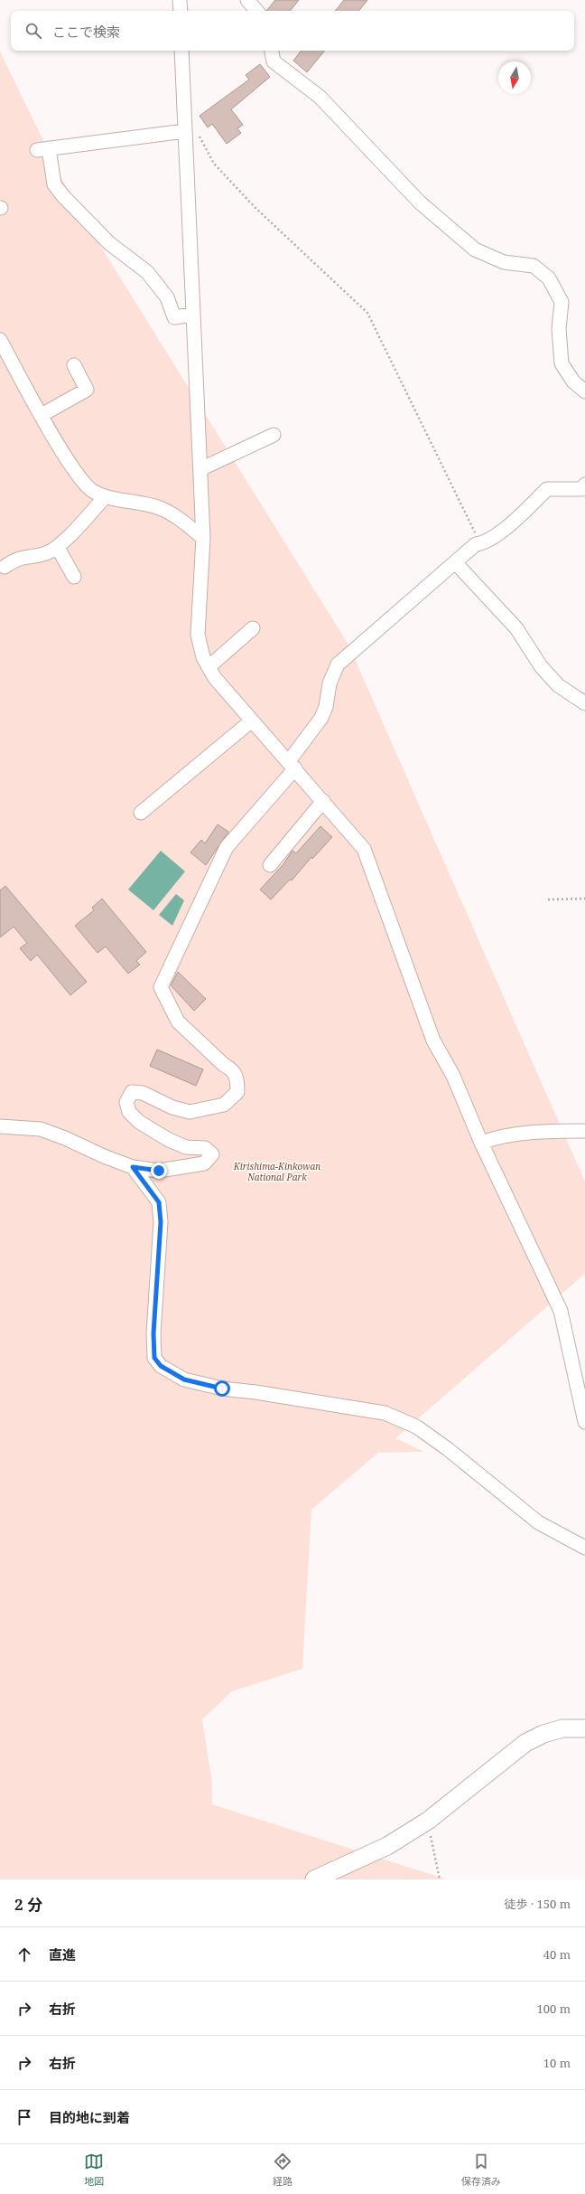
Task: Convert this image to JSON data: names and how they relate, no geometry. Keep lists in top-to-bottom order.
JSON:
{
  "parks": ["Kirishima-Kinkowan National Park"],
  "north": "bottom",
  "page": {
    "search": "ここで検索",
    "heading": ["2 分", "徒歩 · 150 m"],
    "list": [
      ["直進", "40 m"],
      ["右折", "100 m"],
      ["右折", "10 m"],
      "目的地に到着"
    ],
    "nav": ["地図", "経路", "保存済み"]
  }
}
